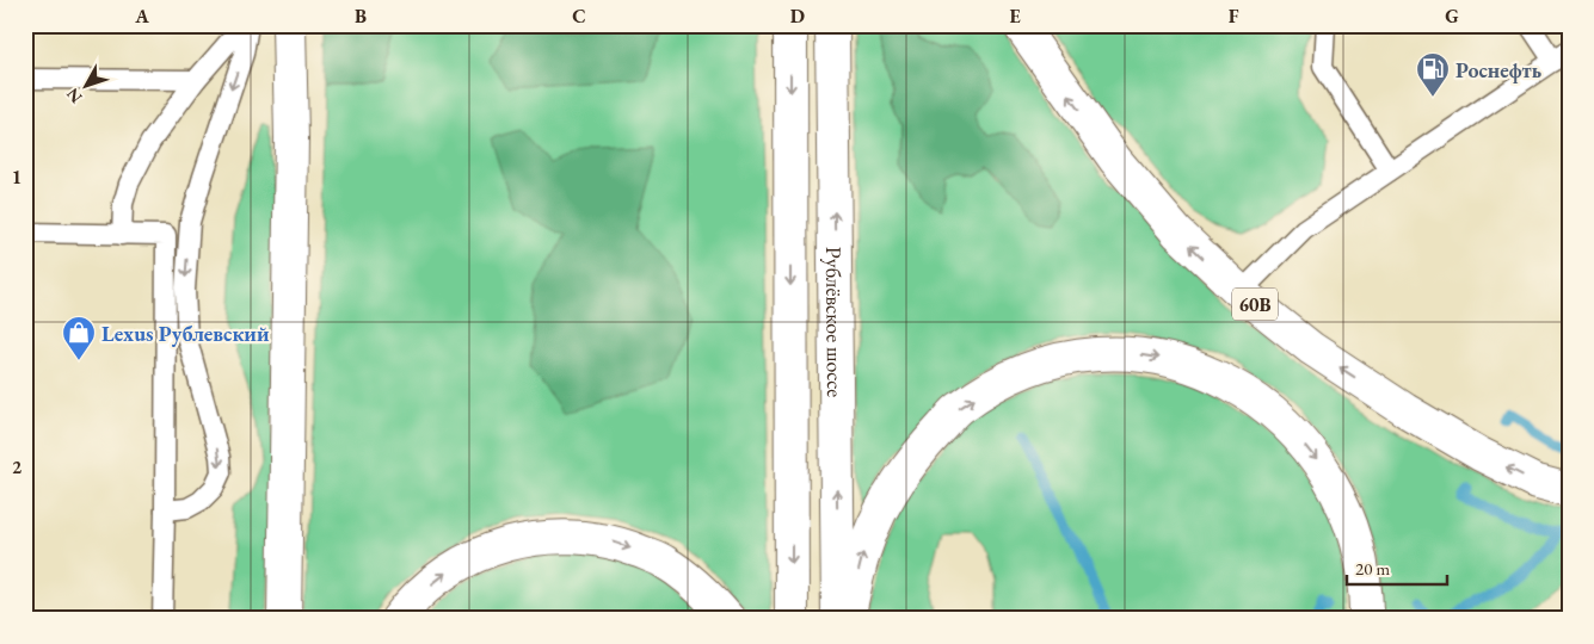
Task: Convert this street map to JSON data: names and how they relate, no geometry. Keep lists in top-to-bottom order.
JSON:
{
  "streets": {
    "main road": ["60B", "Рублёвское шоссе"]
  },
  "places": {
    "fuel station": ["Роснефть"],
    "shop": ["Lexus Рублевский"]
  },
  "scale_bar": "20 m",
  "north": "bottom left",
  "grid": {
    "columns": [
      "A",
      "B",
      "C",
      "D",
      "E",
      "F",
      "G"
    ],
    "rows": ["1", "2"]
  }
}
